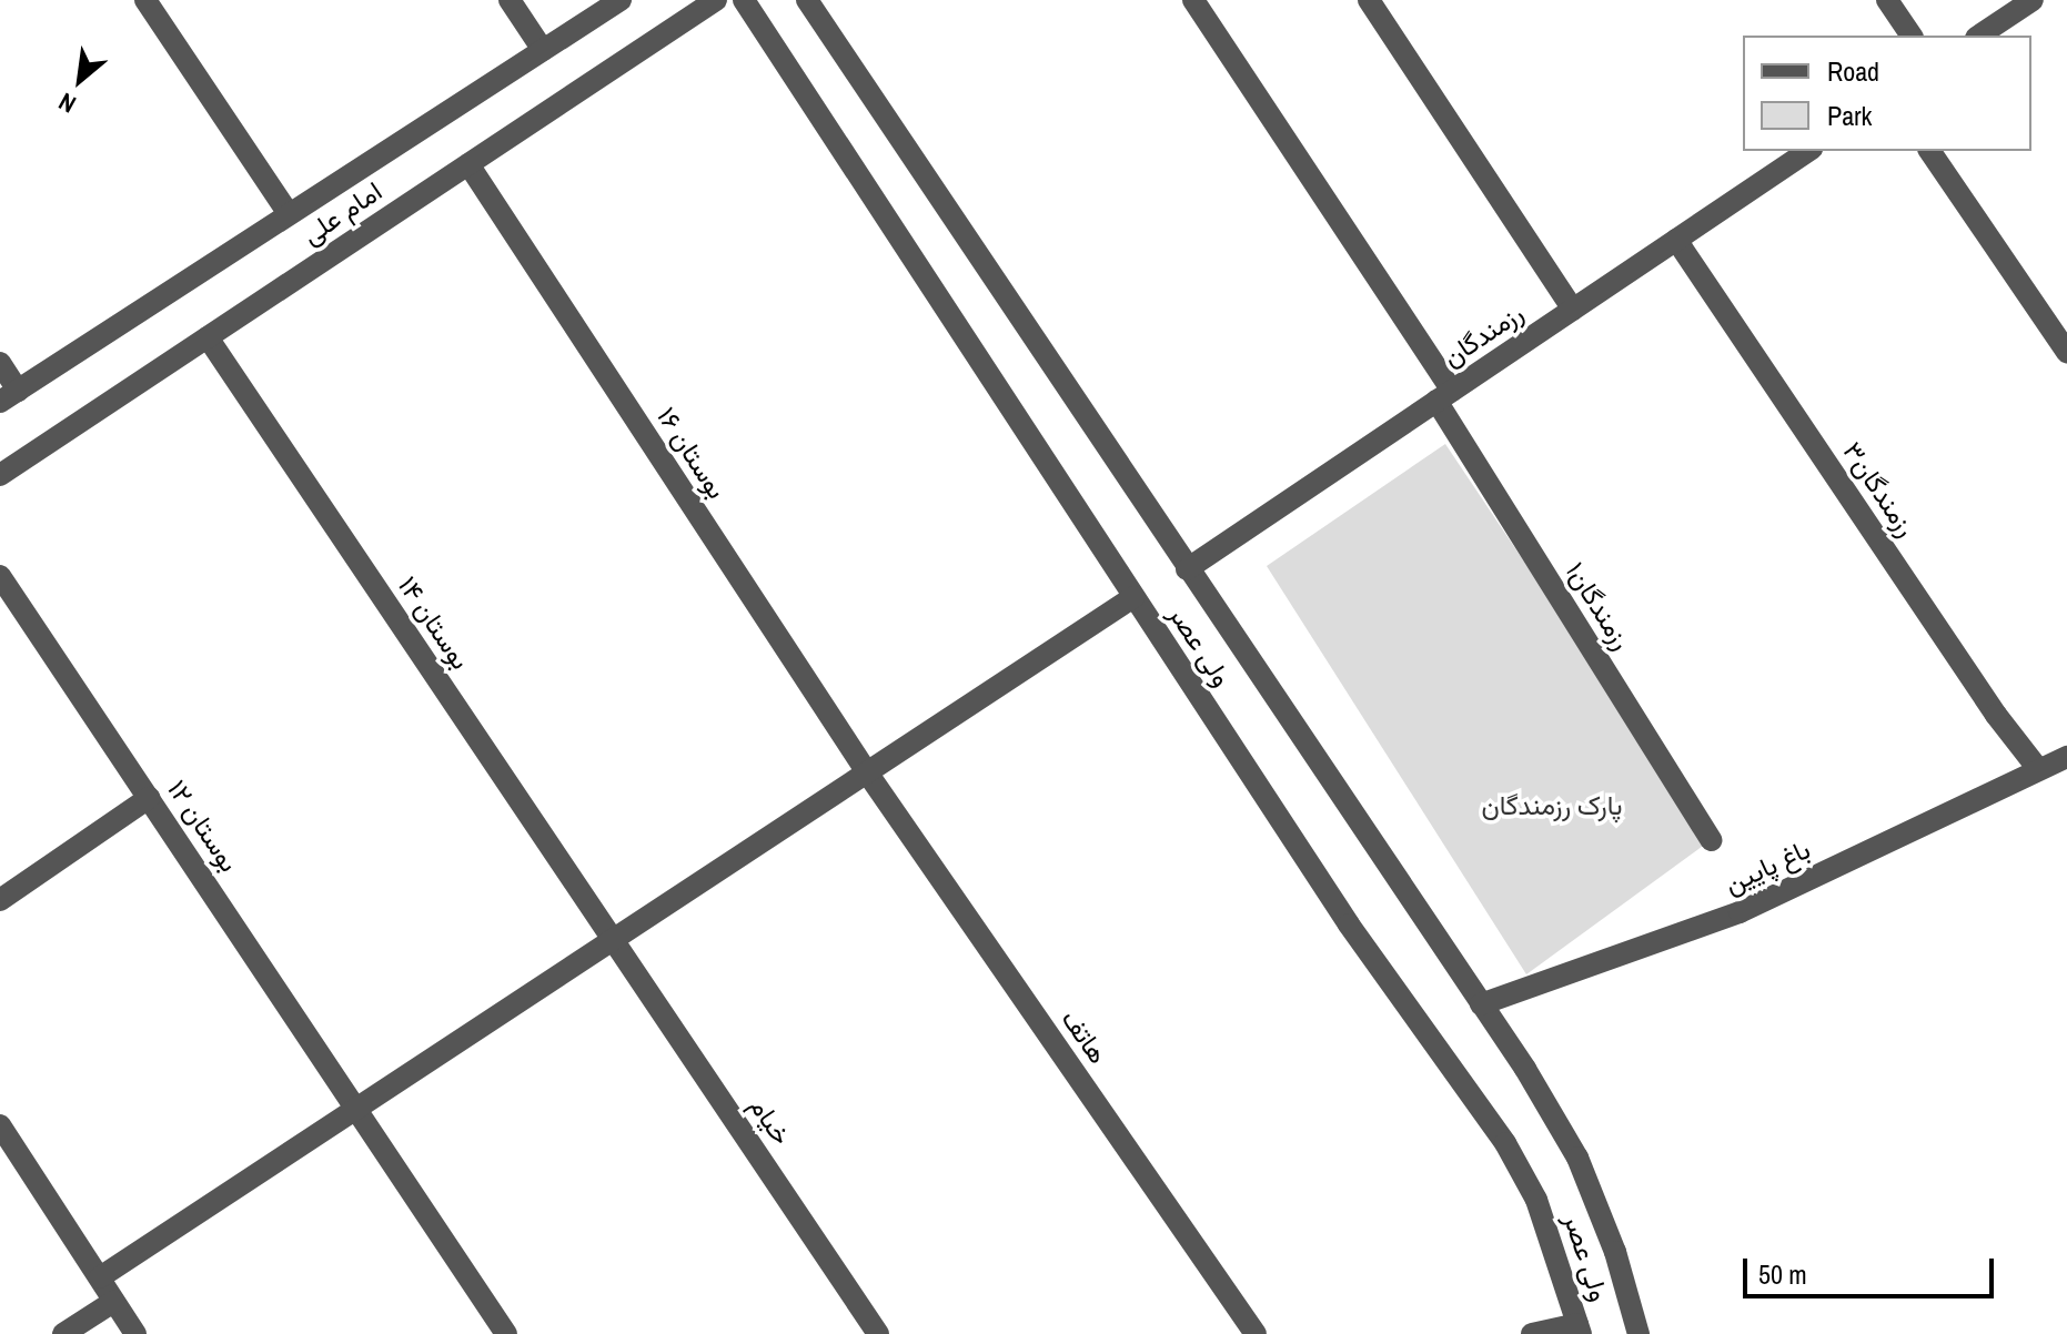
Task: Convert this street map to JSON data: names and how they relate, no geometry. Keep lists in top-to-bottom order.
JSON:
{
  "streets": {
    "street": [
      "امام علی",
      "رزمندگان",
      "بوستان ۱۶",
      "رزمندگان۳",
      "رزمندگان۱",
      "بوستان ۱۴",
      "ولی عصر",
      "بوستان ۱۲",
      "باغ پایین",
      "هاتف",
      "خیام"
    ]
  },
  "crossings": [
    ["امام علی", "بوستان ۱۶"],
    ["امام علی", "بوستان ۱۴"],
    ["رزمندگان", "رزمندگان۳"],
    ["رزمندگان", "رزمندگان۱"],
    ["رزمندگان", "ولی عصر"],
    ["بوستان ۱۶", "هاتف"],
    ["رزمندگان۳", "باغ پایین"],
    ["بوستان ۱۴", "خیام"],
    ["ولی عصر", "باغ پایین"]
  ],
  "parks": ["پارک رزمندگان"],
  "legend": ["Road", "Park"],
  "scale_bar": "50 m",
  "north": "bottom left"
}
